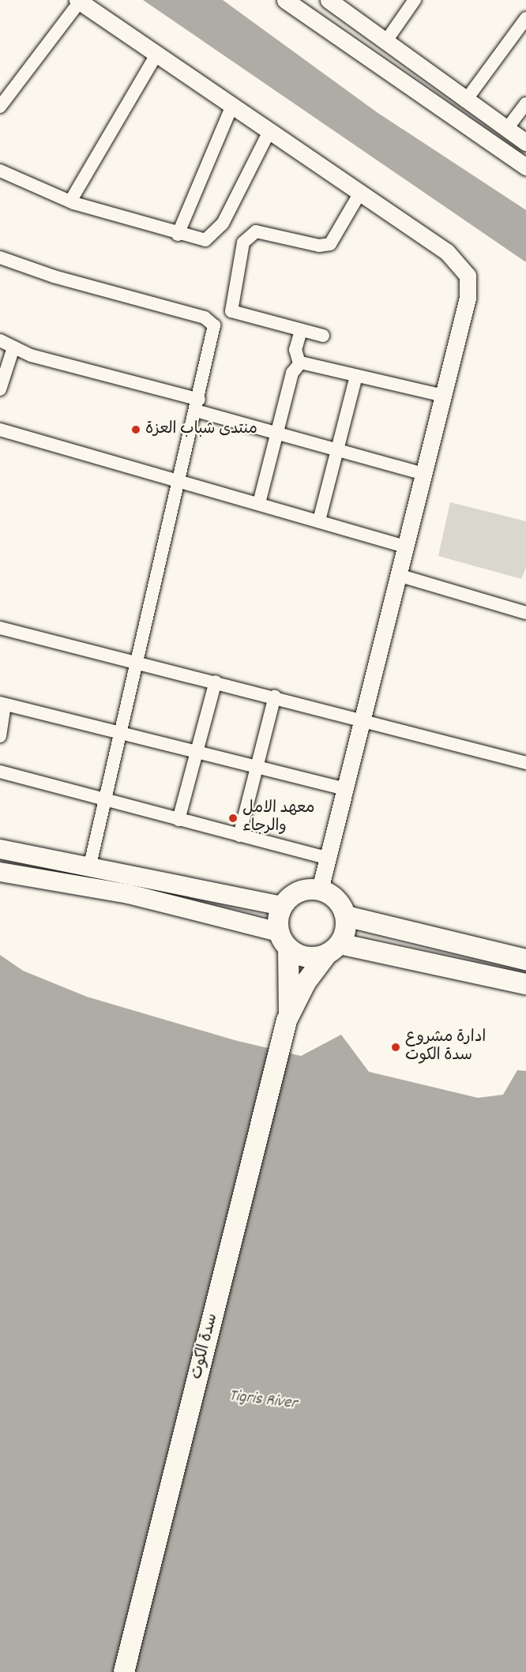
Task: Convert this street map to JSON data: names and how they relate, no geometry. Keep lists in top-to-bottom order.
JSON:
{
  "streets": {
    "main road": ["سدة الكوت"]
  },
  "water": ["Tigris River"],
  "places": ["منتدى شباب العزة", "معهد الامل والرجاء", "ادارة مشروع سدة الكوت"]
}
